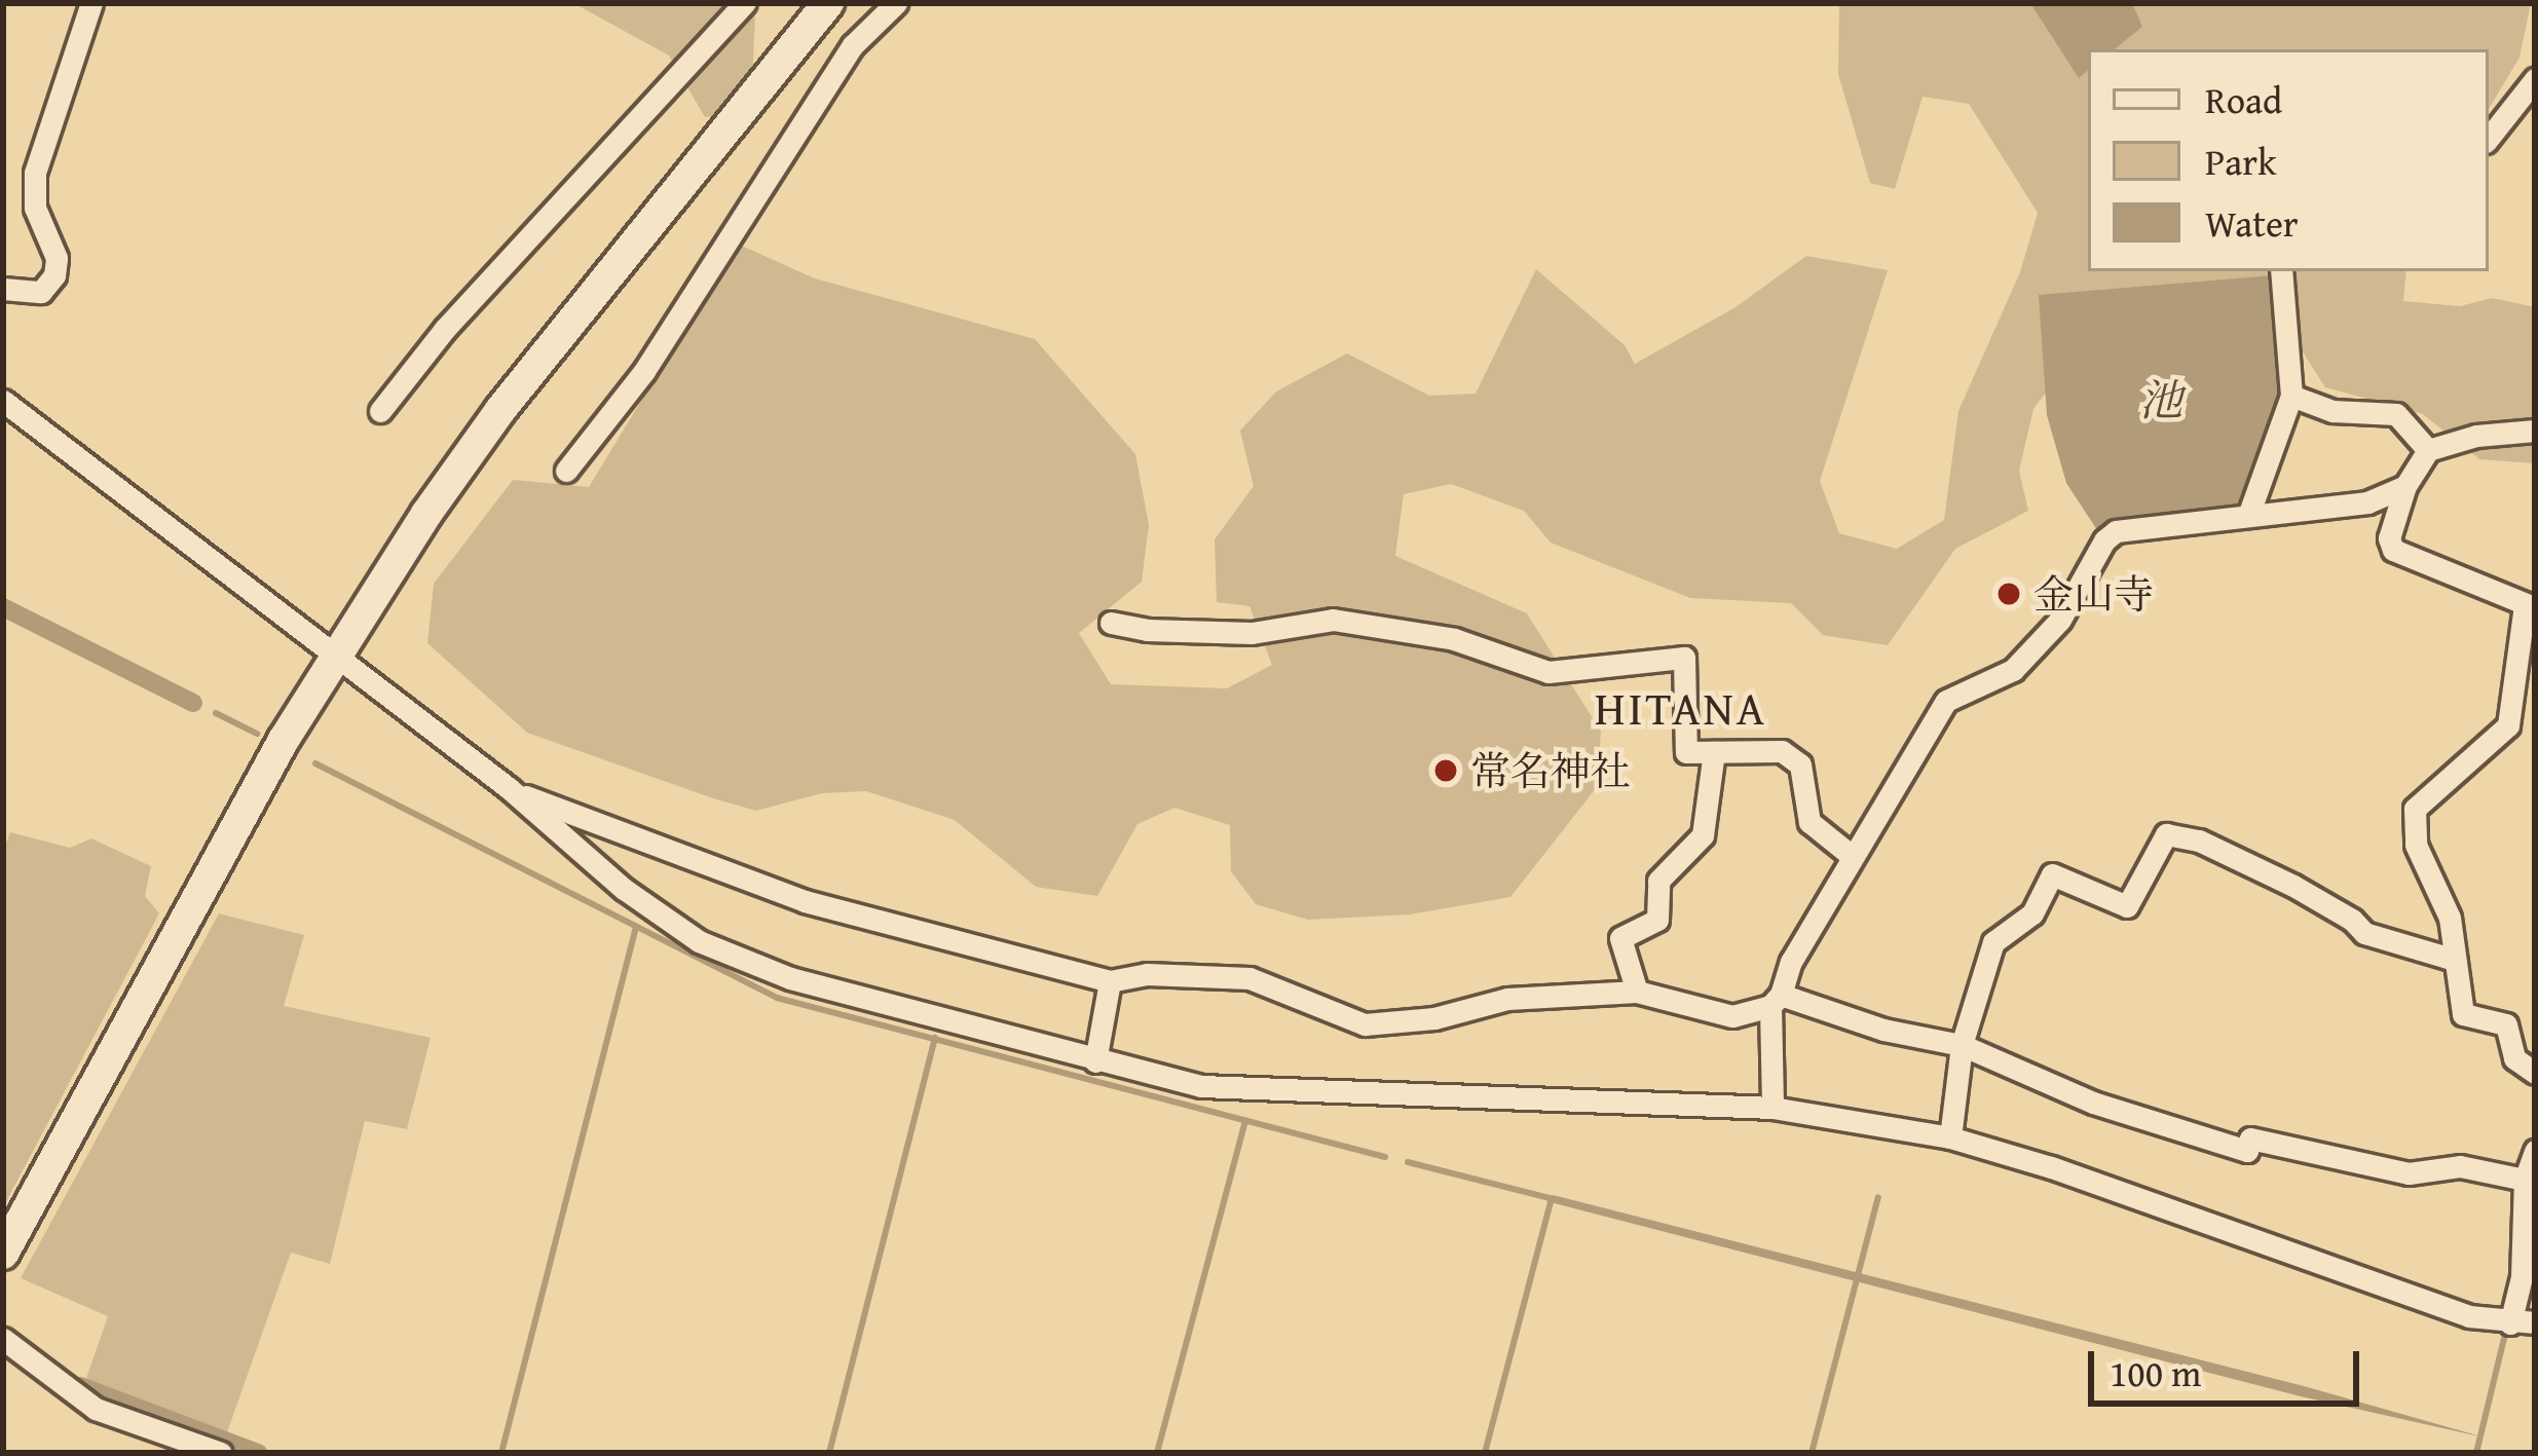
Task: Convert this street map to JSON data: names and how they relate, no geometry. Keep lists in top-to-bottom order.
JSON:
{
  "districts": ["HITANA"],
  "water": ["池"],
  "places": ["金山寺", "常名神社"],
  "legend": ["Road", "Park", "Water"],
  "scale_bar": "100 m"
}
